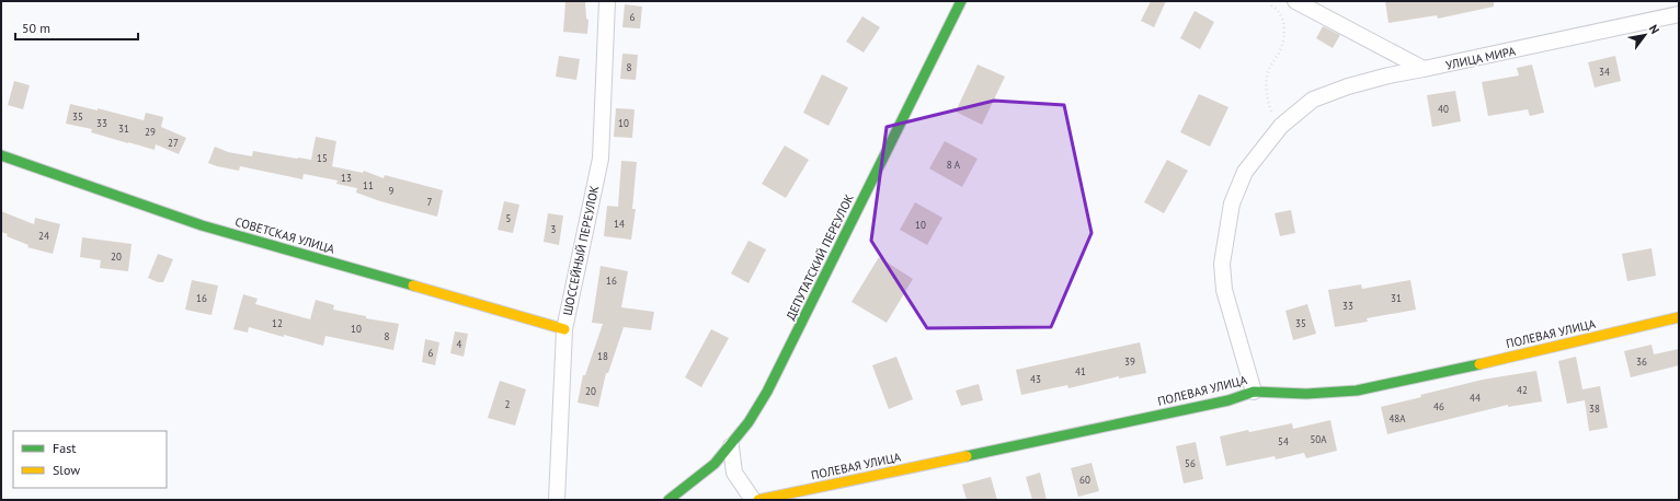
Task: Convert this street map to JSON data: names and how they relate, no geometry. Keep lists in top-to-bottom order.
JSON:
{
  "streets": {
    "street": [
      "УЛИЦА МИРА",
      "СОВЕТСКАЯ УЛИЦА",
      "ШОССЕЙНЫЙ ПЕРЕУЛОК",
      "ДЕПУТАТСКИЙ ПЕРЕУЛОК",
      "ПОЛЕВАЯ УЛИЦА"
    ]
  },
  "crossings": [
    ["УЛИЦА МИРА", "ПОЛЕВАЯ УЛИЦА"],
    ["СОВЕТСКАЯ УЛИЦА", "ШОССЕЙНЫЙ ПЕРЕУЛОК"]
  ],
  "house_numbers": [
    "6",
    "8",
    "34",
    "40",
    "35",
    "33",
    "10",
    "31",
    "29",
    "27",
    "15",
    "8 А",
    "13",
    "11",
    "9",
    "7",
    "5",
    "14",
    "10",
    "3",
    "24",
    "20",
    "16",
    "16",
    "31",
    "33",
    "12",
    "35",
    "10",
    "8",
    "4",
    "6",
    "18",
    "39",
    "36",
    "41",
    "43",
    "42",
    "20",
    "44",
    "2",
    "46",
    "38",
    "48А",
    "50А",
    "54",
    "56",
    "60"
  ],
  "legend": ["Fast", "Slow"],
  "scale_bar": "50 m",
  "north": "top right"
}
